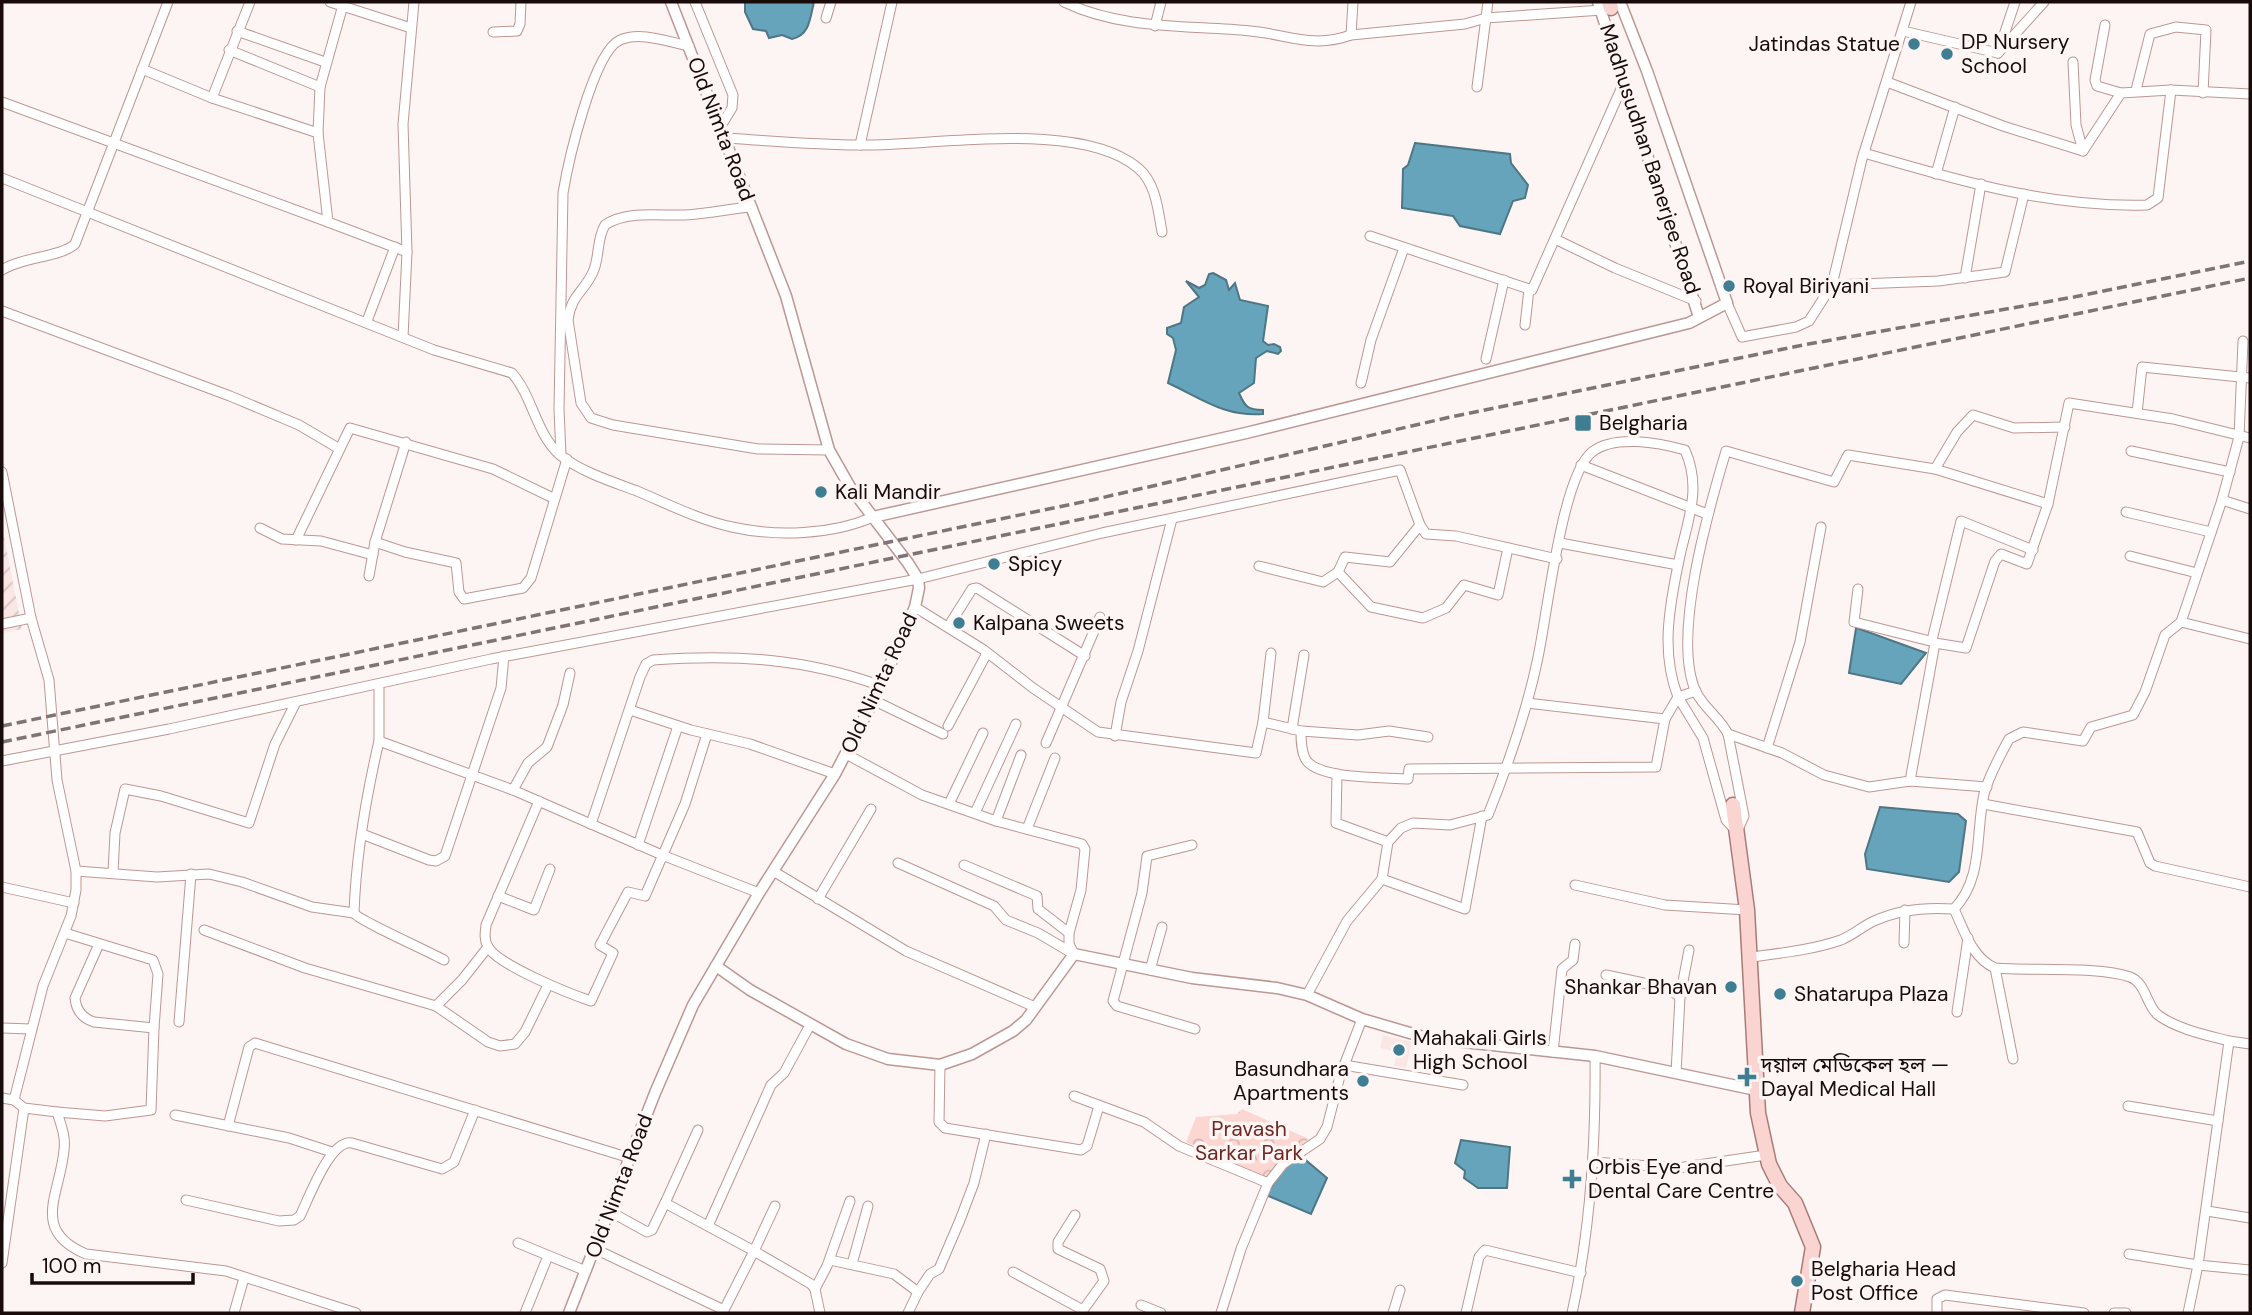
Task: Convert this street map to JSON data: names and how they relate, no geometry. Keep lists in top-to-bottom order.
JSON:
{
  "streets": {
    "street": ["Old Nimta Road", "Madhusudhan Banerjee Road"]
  },
  "parks": ["Pravash Sarkar Park"],
  "places": {
    "other": [
      "Jatindas Statue",
      "DP Nursery School",
      "Royal Biriyani",
      "Kali Mandir",
      "Spicy",
      "Kalpana Sweets",
      "Shankar Bhavan",
      "Shatarupa Plaza",
      "Mahakali Girls High School",
      "Basundhara Apartments",
      "Belgharia Head Post Office"
    ],
    "transit": ["Belgharia"],
    "health": ["দয়াল মেডিকেল হল — Dayal Medical Hall", "Orbis Eye and Dental Care Centre"]
  },
  "scale_bar": "100 m"
}
